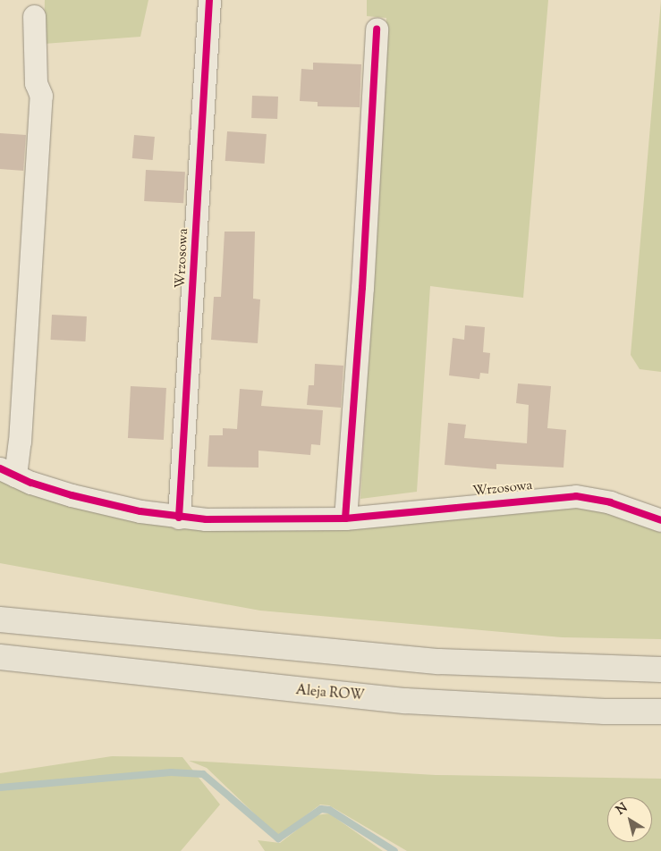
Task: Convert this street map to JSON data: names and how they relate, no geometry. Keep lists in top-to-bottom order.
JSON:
{
  "streets": {
    "main road": ["Aleja ROW"],
    "street": ["Wrzosowa"]
  },
  "north": "top left"
}
